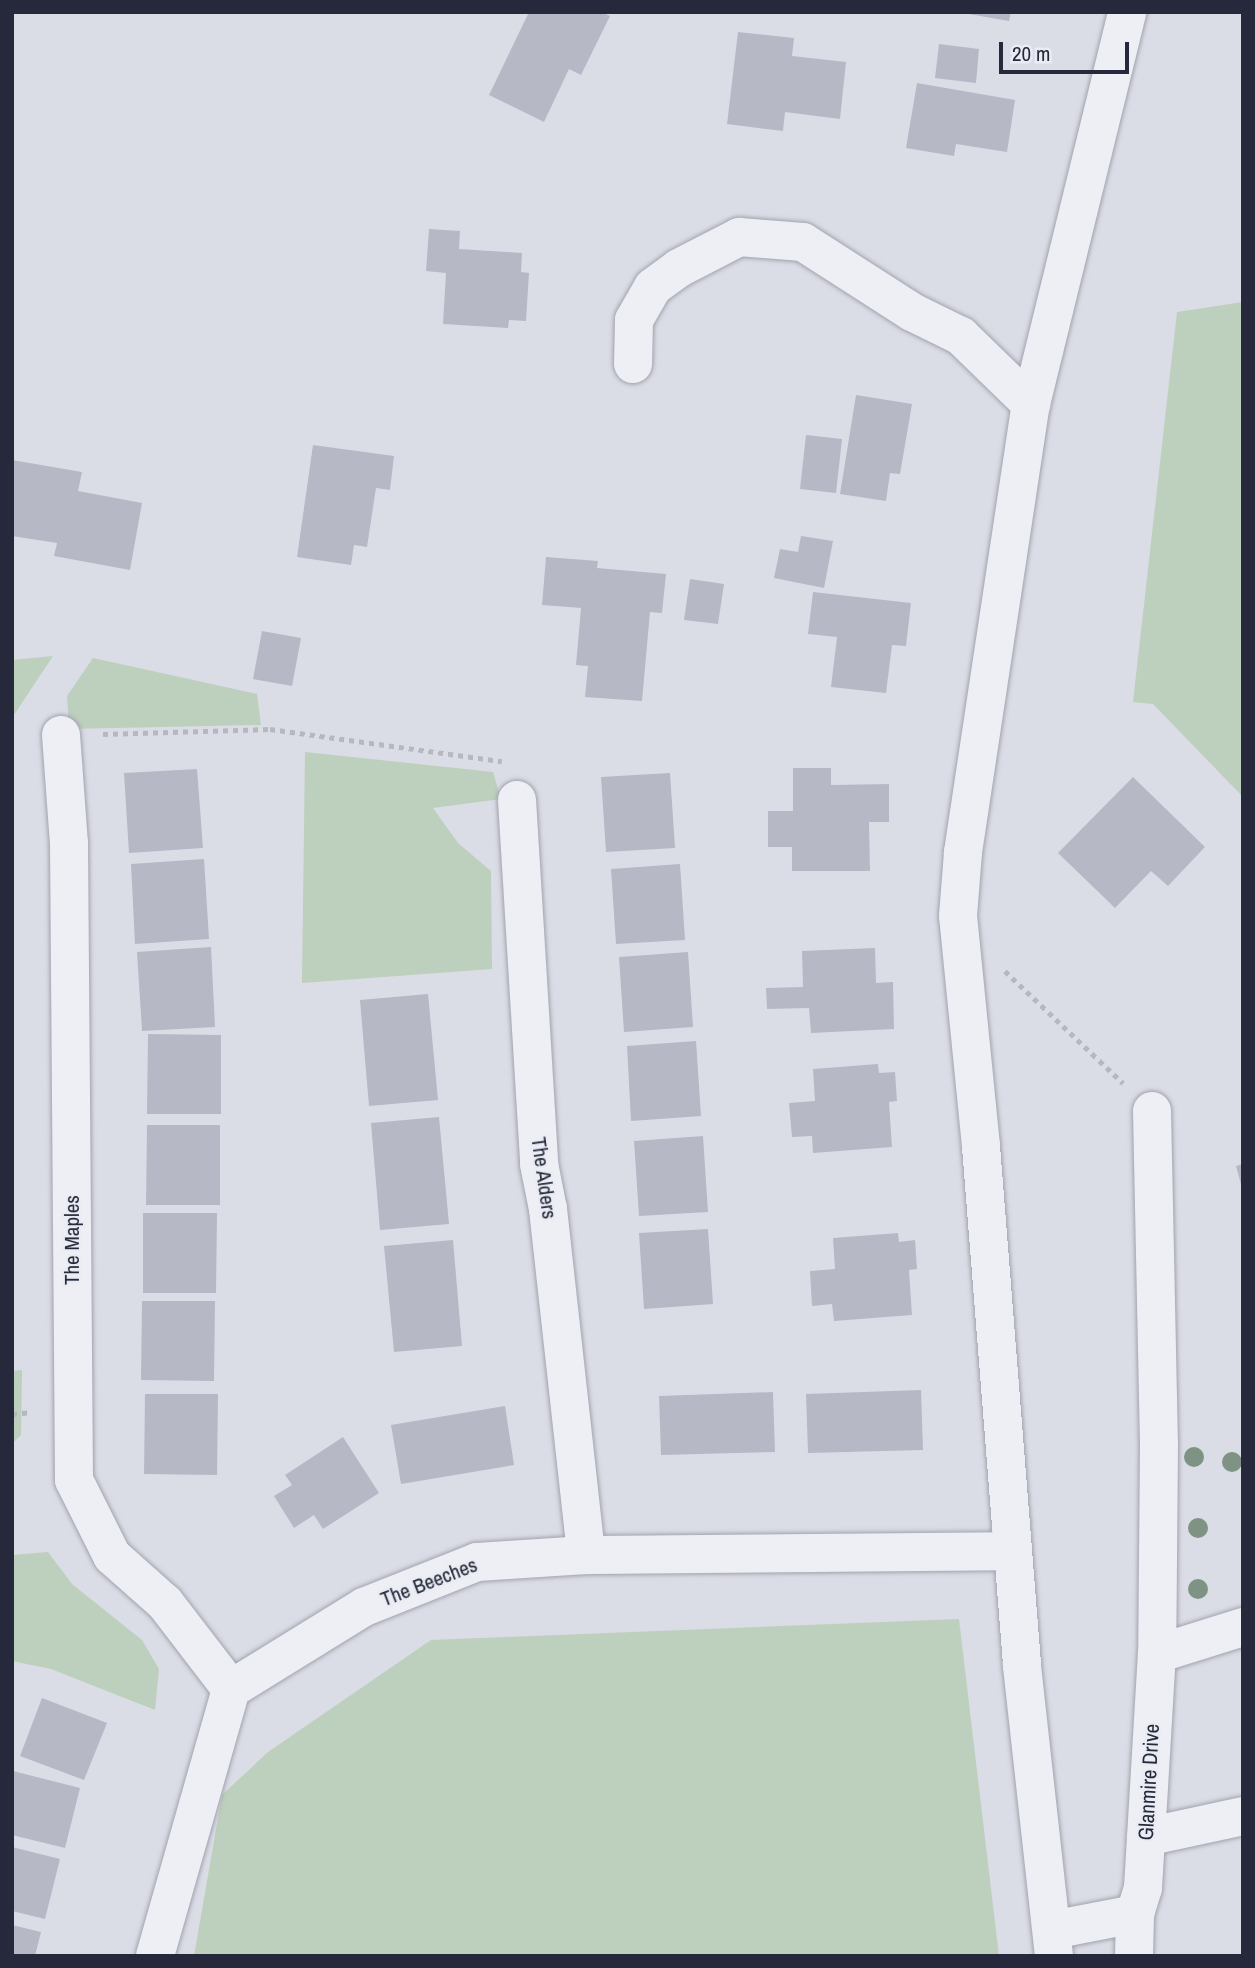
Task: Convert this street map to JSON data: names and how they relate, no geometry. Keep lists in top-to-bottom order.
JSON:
{
  "streets": {
    "street": [
      "The Alders",
      "The Maples",
      "The Beeches",
      "Glanmire Drive"
    ]
  },
  "crossings": [
    ["The Alders", "The Beeches"],
    ["The Maples", "The Beeches"]
  ],
  "scale_bar": "20 m"
}
